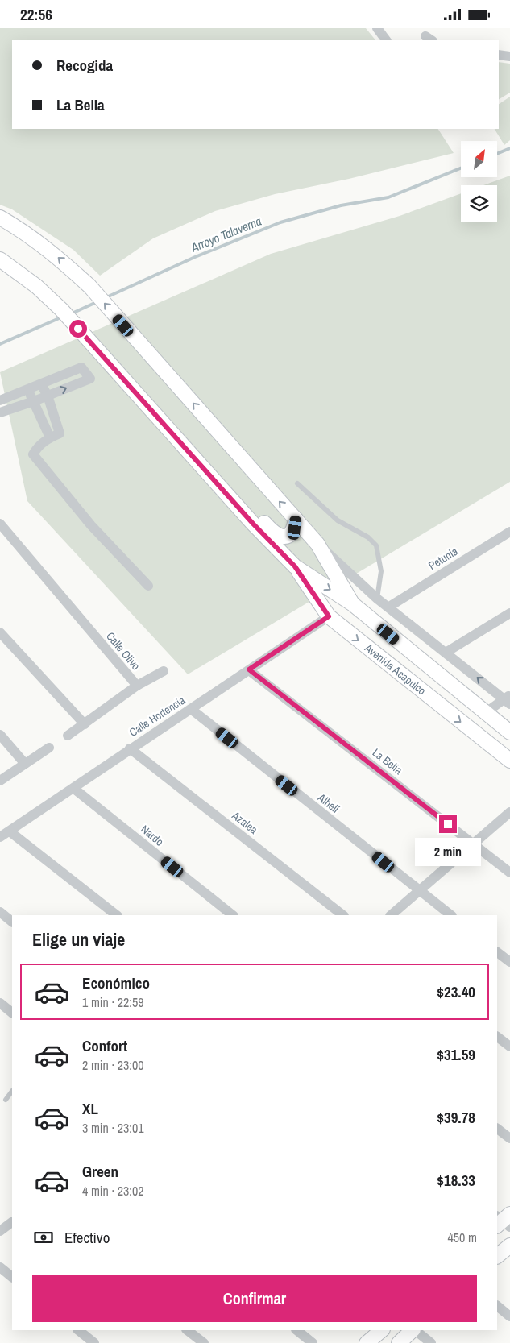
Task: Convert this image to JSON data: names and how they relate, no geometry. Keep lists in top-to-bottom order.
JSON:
{
  "streets": {
    "street": [
      "Petunia",
      "Calle Olivo",
      "Avenida Acapulco",
      "Calle Hortencia",
      "La Belia",
      "Alhelí",
      "Azalea",
      "Nardo"
    ]
  },
  "crossings": [
    ["Avenida Acapulco", "Calle Hortencia"],
    ["Calle Hortencia", "La Belia"],
    ["Calle Hortencia", "Alhelí"],
    ["Calle Hortencia", "Azalea"],
    ["Calle Hortencia", "Nardo"]
  ],
  "water": ["Arroyo Talaverna"],
  "north": "top right",
  "page": {
    "status": "22:56",
    "banner": ["Recogida", "La Belia"],
    "bubble": "2 min",
    "heading": "Elige un viaje",
    "list": [
      {
        "name": "Económico",
        "note": "1 min · 22:59",
        "value": "$23.40"
      },
      {
        "name": "Confort",
        "note": "2 min · 23:00",
        "value": "$31.59"
      },
      {
        "name": "XL",
        "note": "3 min · 23:01",
        "value": "$39.78"
      },
      {
        "name": "Green",
        "note": "4 min · 23:02",
        "value": "$18.33"
      }
    ],
    "pay": ["Efectivo", "450 m"],
    "buttons": "Confirmar"
  }
}
